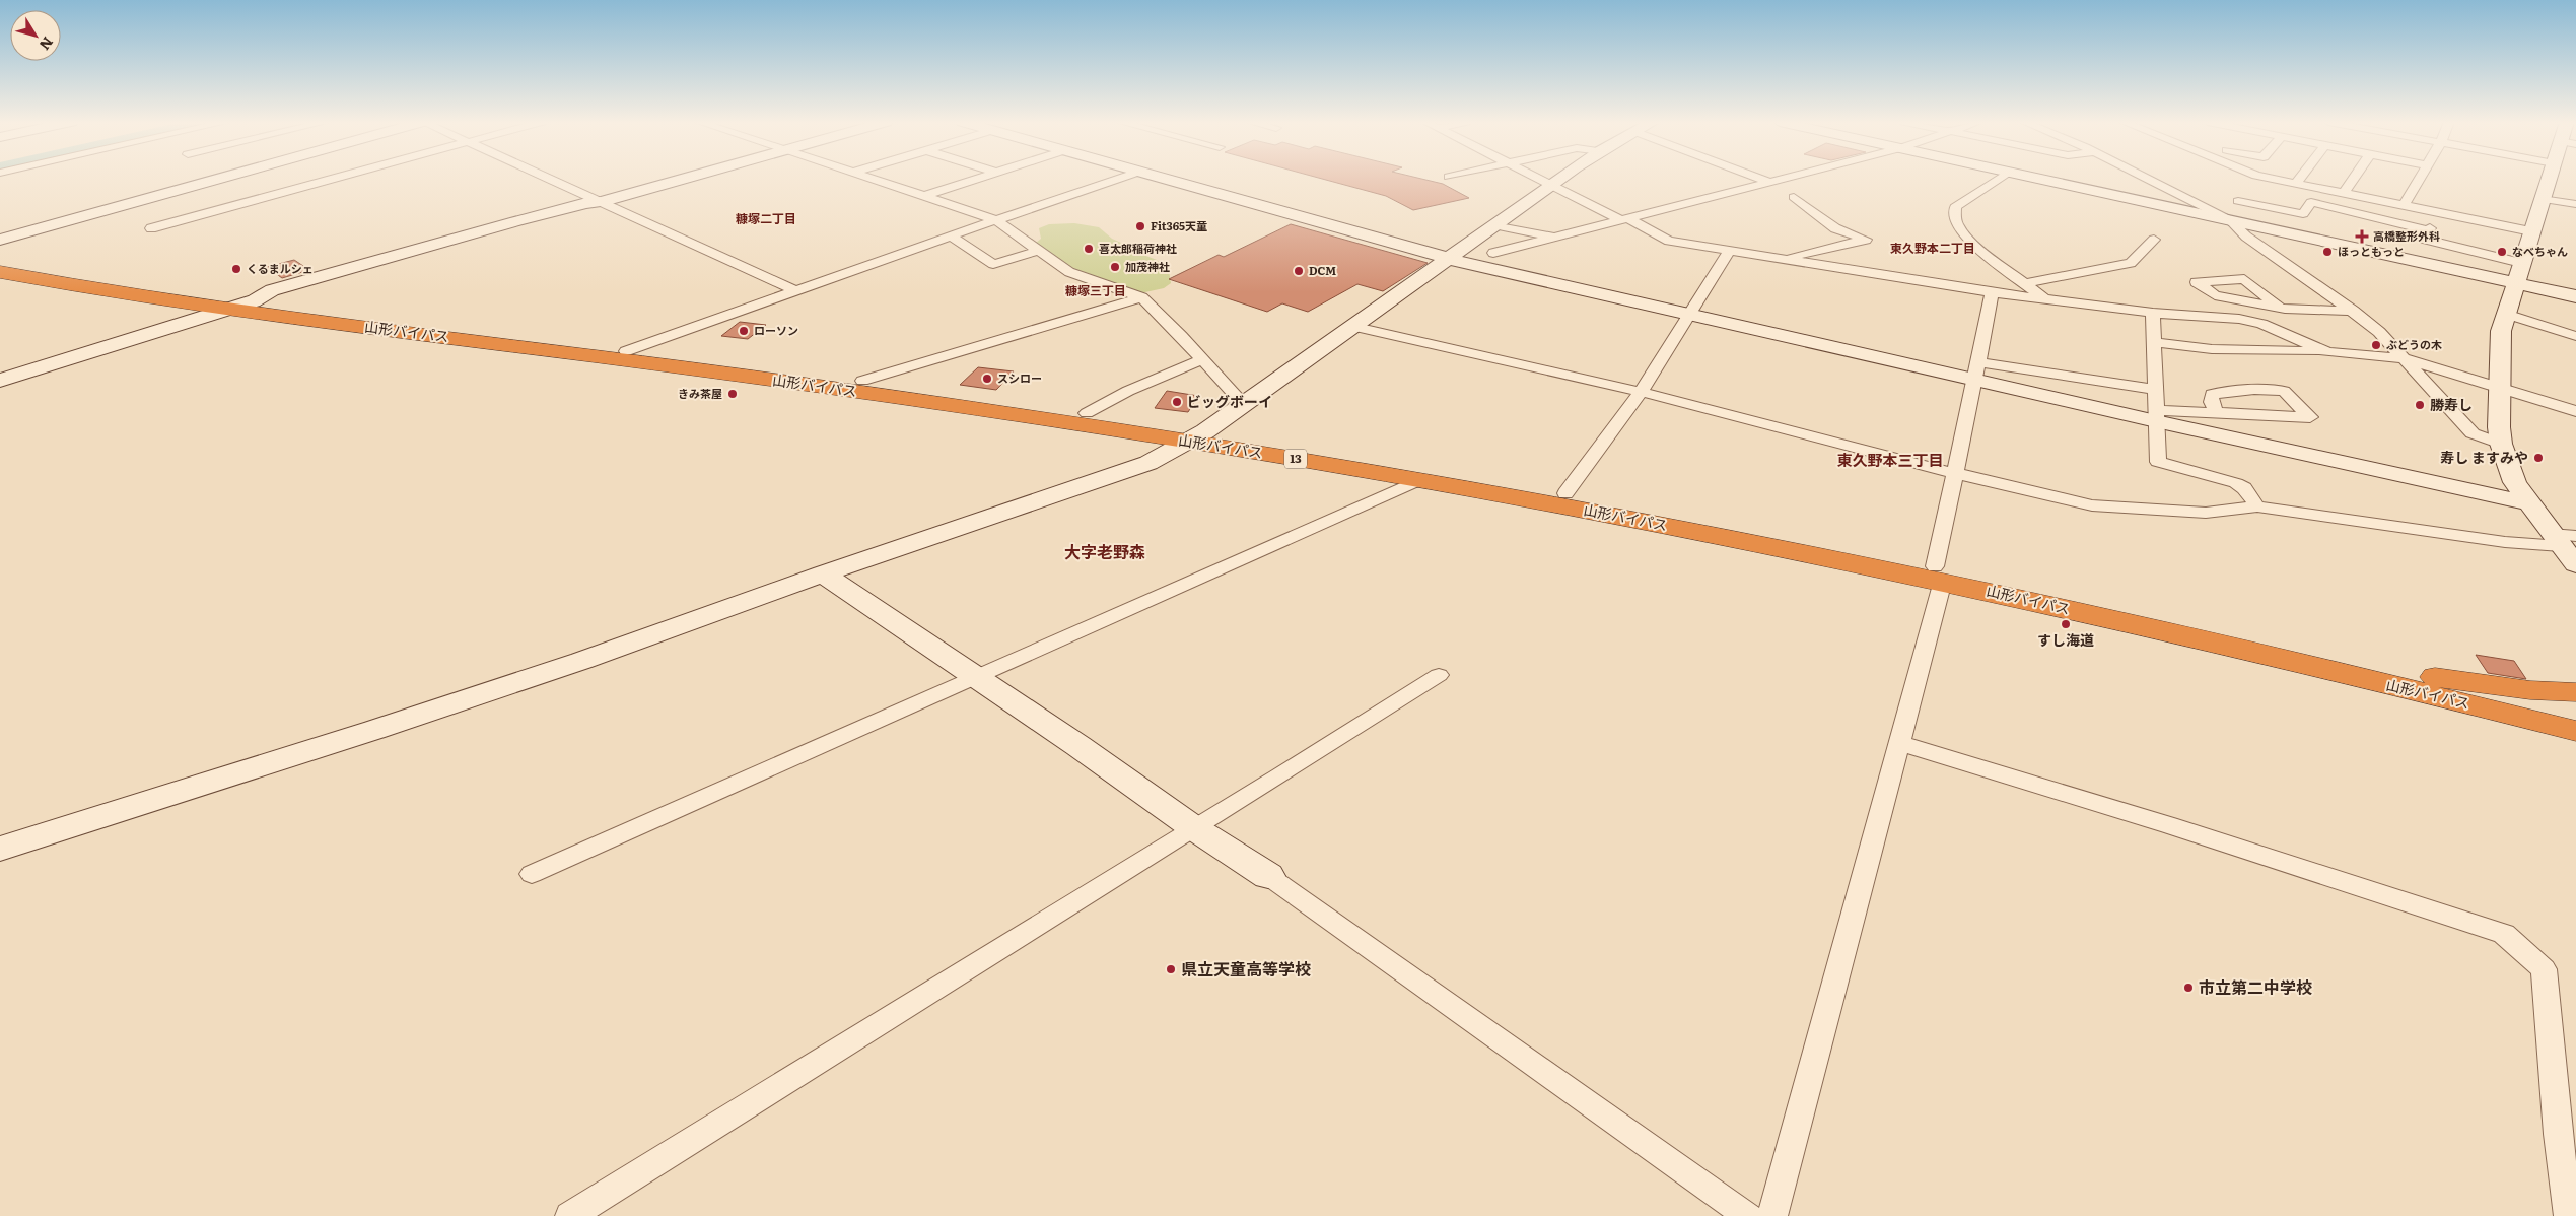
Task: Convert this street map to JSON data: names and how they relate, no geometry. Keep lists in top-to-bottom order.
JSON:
{
  "streets": {
    "highway": ["山形バイパス", "13"]
  },
  "districts": [
    "糠塚二丁目",
    "東久野本二丁目",
    "糠塚三丁目",
    "東久野本三丁目",
    "大字老野森"
  ],
  "places": {
    "other": [
      "Fit365天童",
      "喜太郎稲荷神社",
      "ほっともっと",
      "なべちゃん",
      "加茂神社",
      "くるまルシェ",
      "DCM",
      "ローソン",
      "ぶどうの木",
      "スシロー",
      "きみ茶屋",
      "ビッグボーイ",
      "勝寿し",
      "寿し ますみや",
      "すし海道",
      "県立天童高等学校",
      "市立第二中学校"
    ],
    "health": ["高橋整形外科"]
  },
  "north": "bottom right"
}
